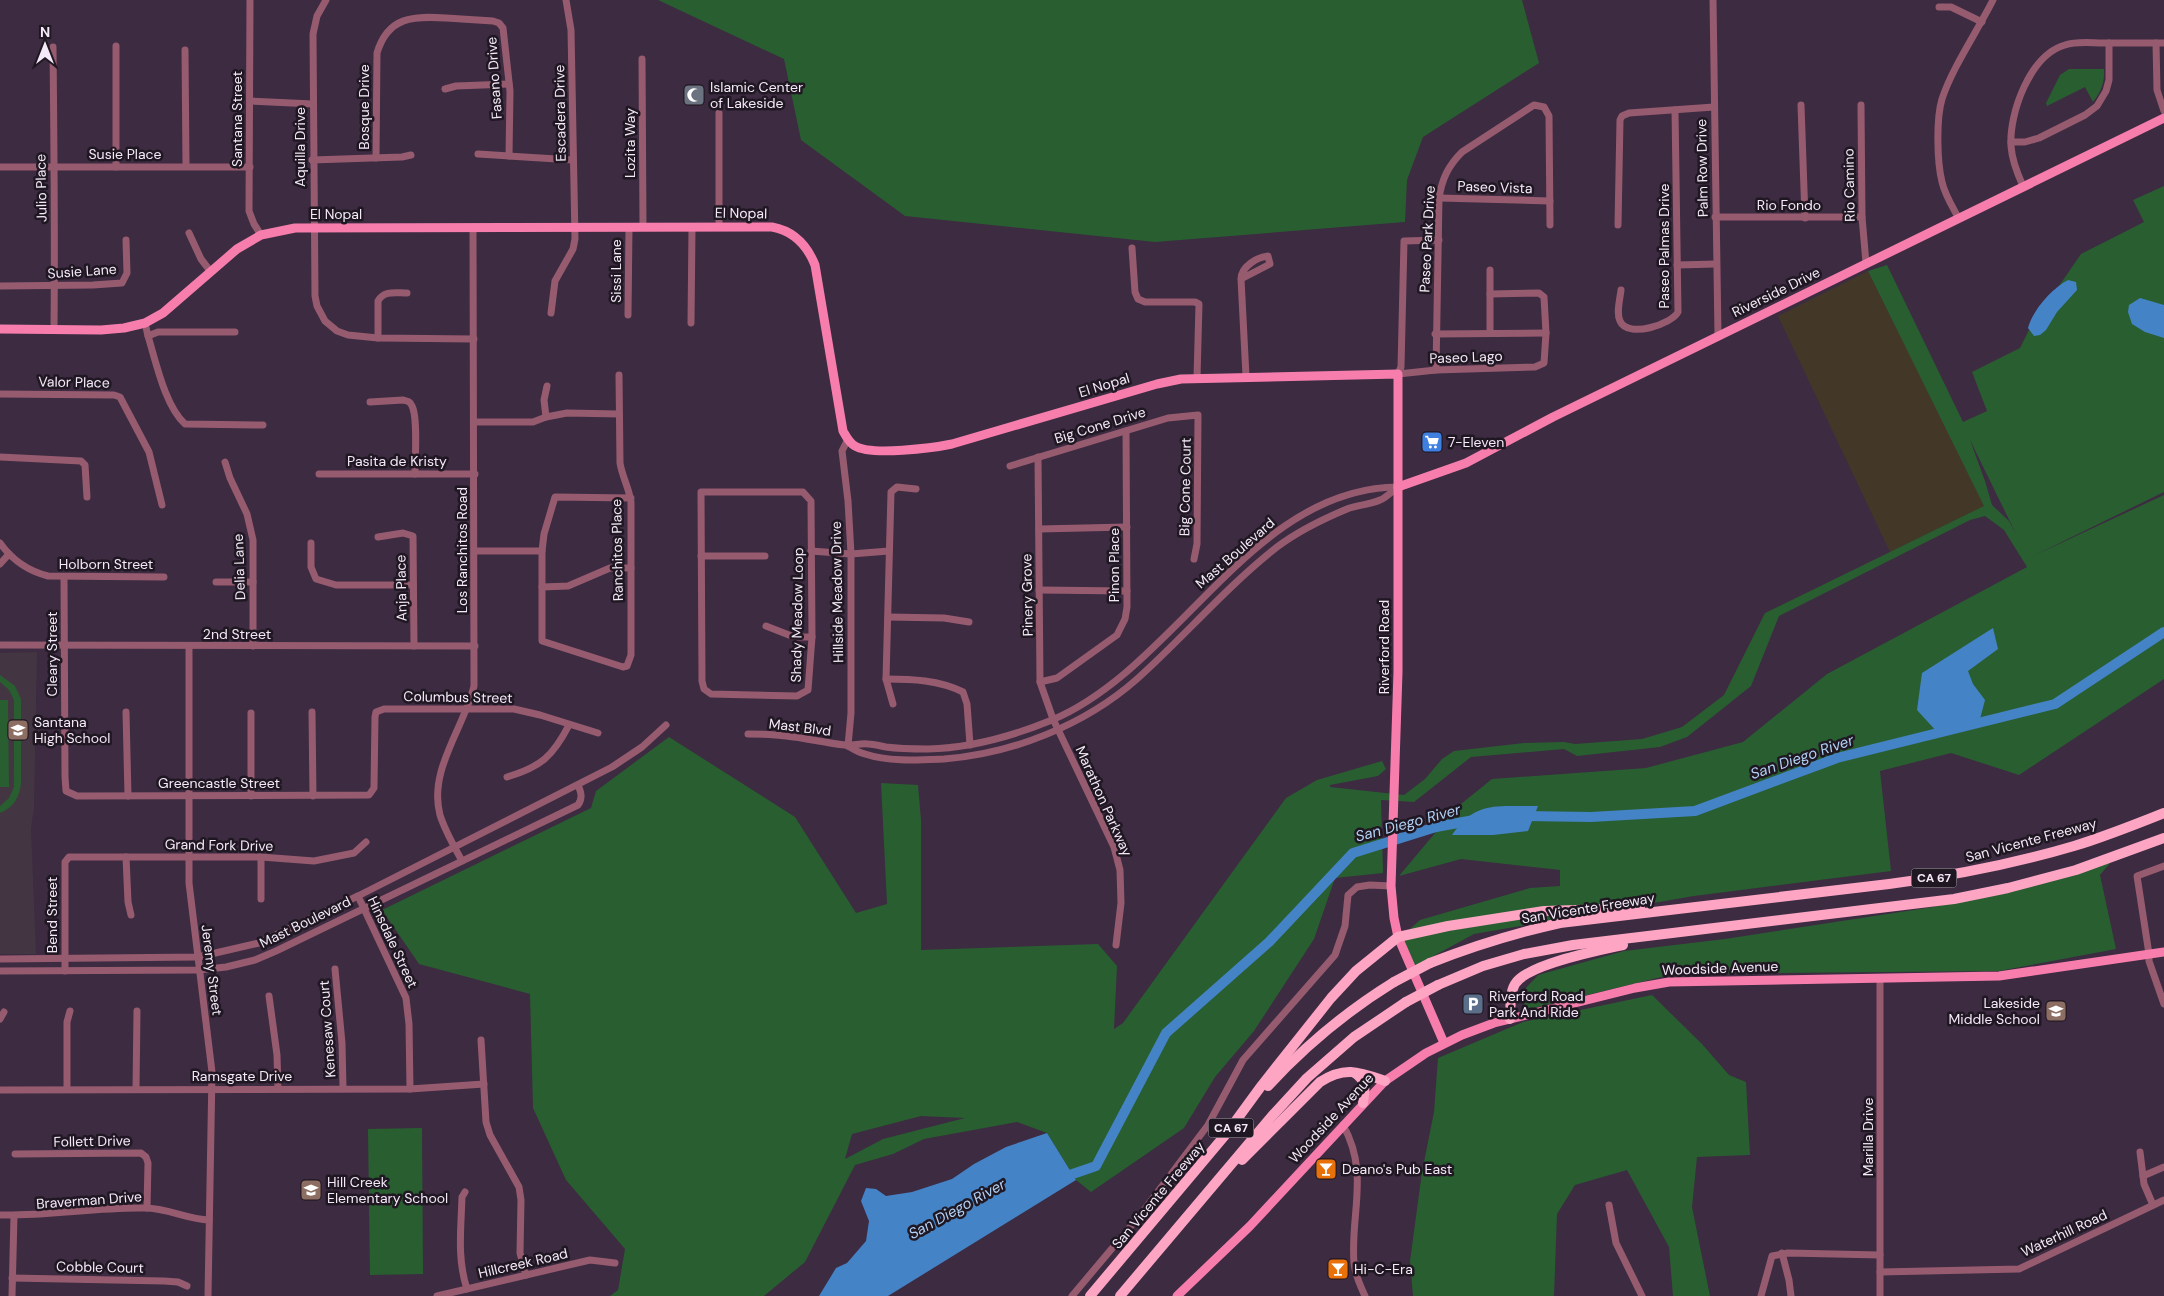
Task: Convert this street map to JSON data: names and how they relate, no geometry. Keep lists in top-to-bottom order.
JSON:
{
  "streets": {
    "highway": ["San Vicente Freeway", "CA 67"],
    "main road": [
      "El Nopal",
      "Riverside Drive",
      "Riverford Road",
      "Woodside Avenue"
    ],
    "street": [
      "Fasano Drive",
      "Bosque Drive",
      "Escadera Drive",
      "Santana Street",
      "Lozita Way",
      "Aquilla Drive",
      "Susie Place",
      "Palm Row Drive",
      "Rio Camino",
      "Paseo Vista",
      "Julio Place",
      "Rio Fondo",
      "Paseo Park Drive",
      "Paseo Palmas Drive",
      "Susie Lane",
      "Sissi Lane",
      "Paseo Lago",
      "Valor Place",
      "Big Cone Drive",
      "Pasita de Kristy",
      "Big Cone Court",
      "Los Ranchitos Road",
      "Ranchitos Place",
      "Mast Boulevard",
      "Holborn Street",
      "Pinon Place",
      "Delia Lane",
      "Anja Place",
      "Hillside Meadow Drive",
      "Pinery Grove",
      "Shady Meadow Loop",
      "2nd Street",
      "Cleary Street",
      "Columbus Street",
      "Mast Blvd",
      "Greencastle Street",
      "Marathon Parkway",
      "Grand Fork Drive",
      "Bend Street",
      "Hinsdale Street",
      "Jeremy Street",
      "Kenesaw Court",
      "Ramsgate Drive",
      "Marilla Drive",
      "Follett Drive",
      "Braverman Drive",
      "Waterhill Road",
      "Hillcreek Road",
      "Cobble Court"
    ]
  },
  "crossings": [
    ["Fasano Drive", "Bosque Drive"],
    ["Escadera Drive", "El Nopal"],
    ["Santana Street", "Susie Place"],
    ["Santana Street", "El Nopal"],
    ["Lozita Way", "El Nopal"],
    ["Aquilla Drive", "El Nopal"],
    ["Aquilla Drive", "Los Ranchitos Road"],
    ["Susie Place", "Julio Place"],
    ["Palm Row Drive", "Rio Fondo"],
    ["Palm Row Drive", "Riverside Drive"],
    ["Rio Camino", "Rio Fondo"],
    ["Rio Camino", "Riverside Drive"],
    ["Paseo Vista", "Paseo Park Drive"],
    ["Julio Place", "El Nopal"],
    ["Julio Place", "Susie Lane"],
    ["El Nopal", "Sissi Lane"],
    ["El Nopal", "Paseo Lago"],
    ["El Nopal", "Los Ranchitos Road"],
    ["El Nopal", "Hillside Meadow Drive"],
    ["El Nopal", "Riverford Road"],
    ["Paseo Park Drive", "Paseo Lago"],
    ["Paseo Park Drive", "Riverford Road"],
    ["Riverside Drive", "Mast Boulevard"],
    ["Riverside Drive", "Riverford Road"],
    ["Paseo Lago", "Riverford Road"],
    ["Big Cone Drive", "Big Cone Court"],
    ["Big Cone Drive", "Pinon Place"],
    ["Big Cone Drive", "Pinery Grove"],
    ["Pasita de Kristy", "Los Ranchitos Road"],
    ["Los Ranchitos Road", "Mast Boulevard"],
    ["Los Ranchitos Road", "2nd Street"],
    ["Los Ranchitos Road", "Columbus Street"],
    ["Mast Boulevard", "Hillside Meadow Drive"],
    ["Mast Boulevard", "Pinery Grove"],
    ["Mast Boulevard", "Riverford Road"],
    ["Mast Boulevard", "Mast Blvd"],
    ["Mast Boulevard", "Marathon Parkway"],
    ["Mast Boulevard", "Bend Street"],
    ["Mast Boulevard", "Hinsdale Street"],
    ["Mast Boulevard", "Jeremy Street"],
    ["Holborn Street", "Cleary Street"],
    ["Pinon Place", "Pinery Grove"],
    ["Delia Lane", "2nd Street"],
    ["Anja Place", "2nd Street"],
    ["Hillside Meadow Drive", "Mast Blvd"],
    ["Pinery Grove", "Marathon Parkway"],
    ["2nd Street", "Cleary Street"],
    ["2nd Street", "Jeremy Street"],
    ["Riverford Road", "Woodside Avenue"],
    ["Cleary Street", "Greencastle Street"],
    ["Columbus Street", "Greencastle Street"],
    ["Greencastle Street", "Jeremy Street"],
    ["Grand Fork Drive", "Bend Street"],
    ["Grand Fork Drive", "Jeremy Street"],
    ["Hinsdale Street", "Ramsgate Drive"],
    ["Woodside Avenue", "Marilla Drive"],
    ["Jeremy Street", "Ramsgate Drive"],
    ["Jeremy Street", "Braverman Drive"],
    ["Kenesaw Court", "Ramsgate Drive"],
    ["Marilla Drive", "Waterhill Road"],
    ["Follett Drive", "Braverman Drive"]
  ],
  "water": ["San Diego River"],
  "places": {
    "mosque": ["Islamic Center of Lakeside"],
    "supermarket": ["7-Eleven"],
    "school or university": ["Santana High School", "Lakeside Middle School", "Hill Creek Elementary School"],
    "parking": ["Riverford Road Park And Ride"],
    "bar": ["Deano's Pub East", "Hi-C-Era"]
  },
  "north": "top"
}
